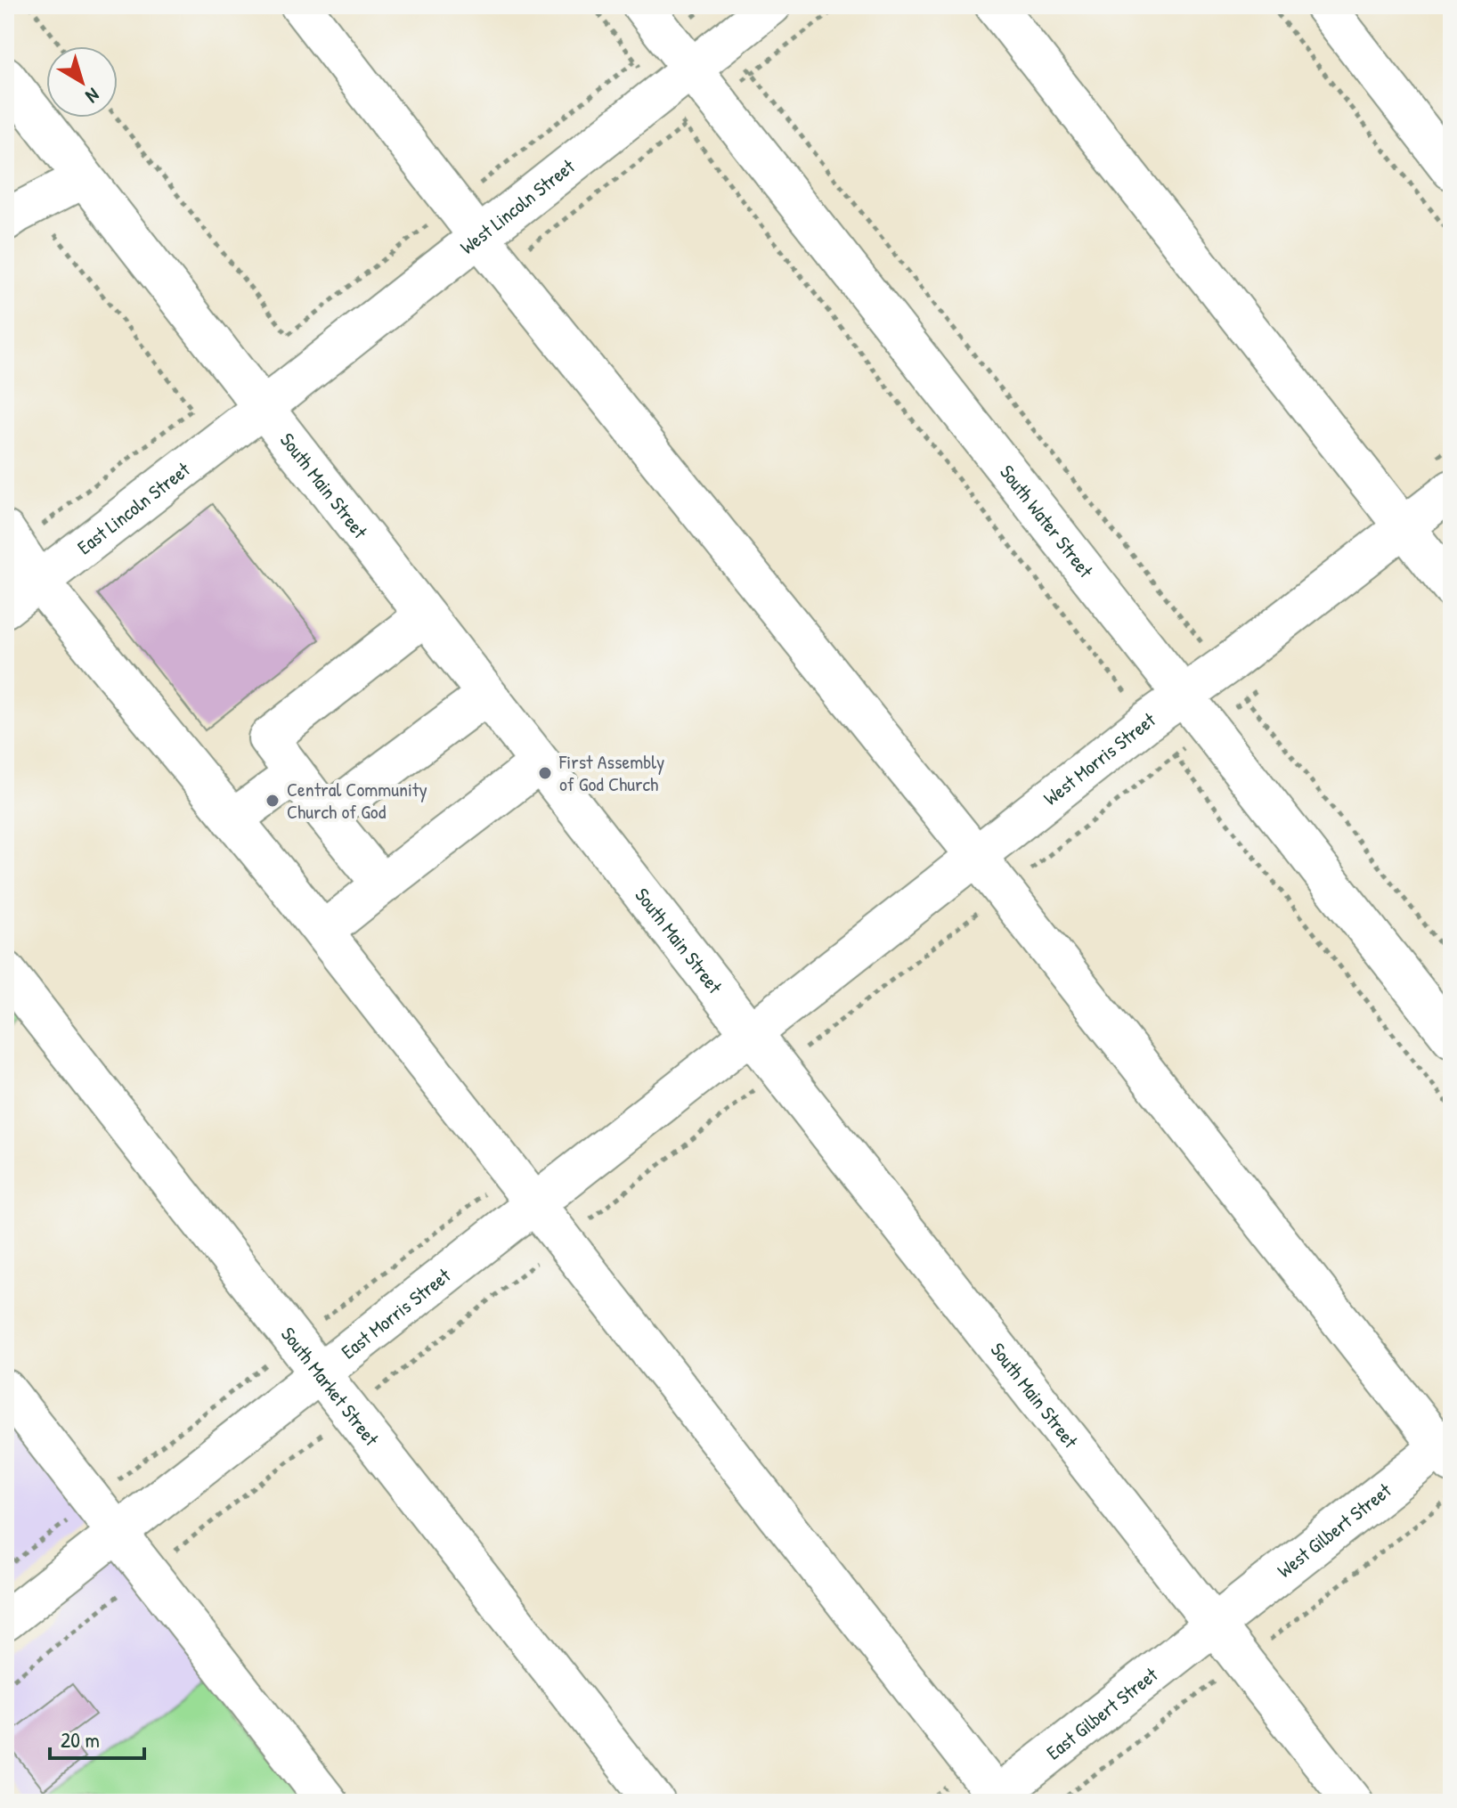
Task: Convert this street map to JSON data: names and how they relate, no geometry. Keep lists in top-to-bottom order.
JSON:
{
  "streets": {
    "street": [
      "West Lincoln Street",
      "South Main Street",
      "East Lincoln Street",
      "South Water Street",
      "West Morris Street",
      "East Morris Street",
      "South Market Street",
      "West Gilbert Street",
      "East Gilbert Street"
    ]
  },
  "crossings": [
    ["West Lincoln Street", "South Main Street"],
    ["West Lincoln Street", "East Lincoln Street"],
    ["West Lincoln Street", "South Water Street"],
    ["South Main Street", "East Lincoln Street"],
    ["South Main Street", "West Morris Street"],
    ["South Main Street", "East Morris Street"],
    ["South Main Street", "West Gilbert Street"],
    ["South Main Street", "East Gilbert Street"],
    ["South Water Street", "West Morris Street"],
    ["West Morris Street", "East Morris Street"],
    ["East Morris Street", "South Market Street"],
    ["West Gilbert Street", "East Gilbert Street"]
  ],
  "places": ["First Assembly of God Church", "Central Community Church of God"],
  "scale_bar": "20 m",
  "north": "bottom right"
}
